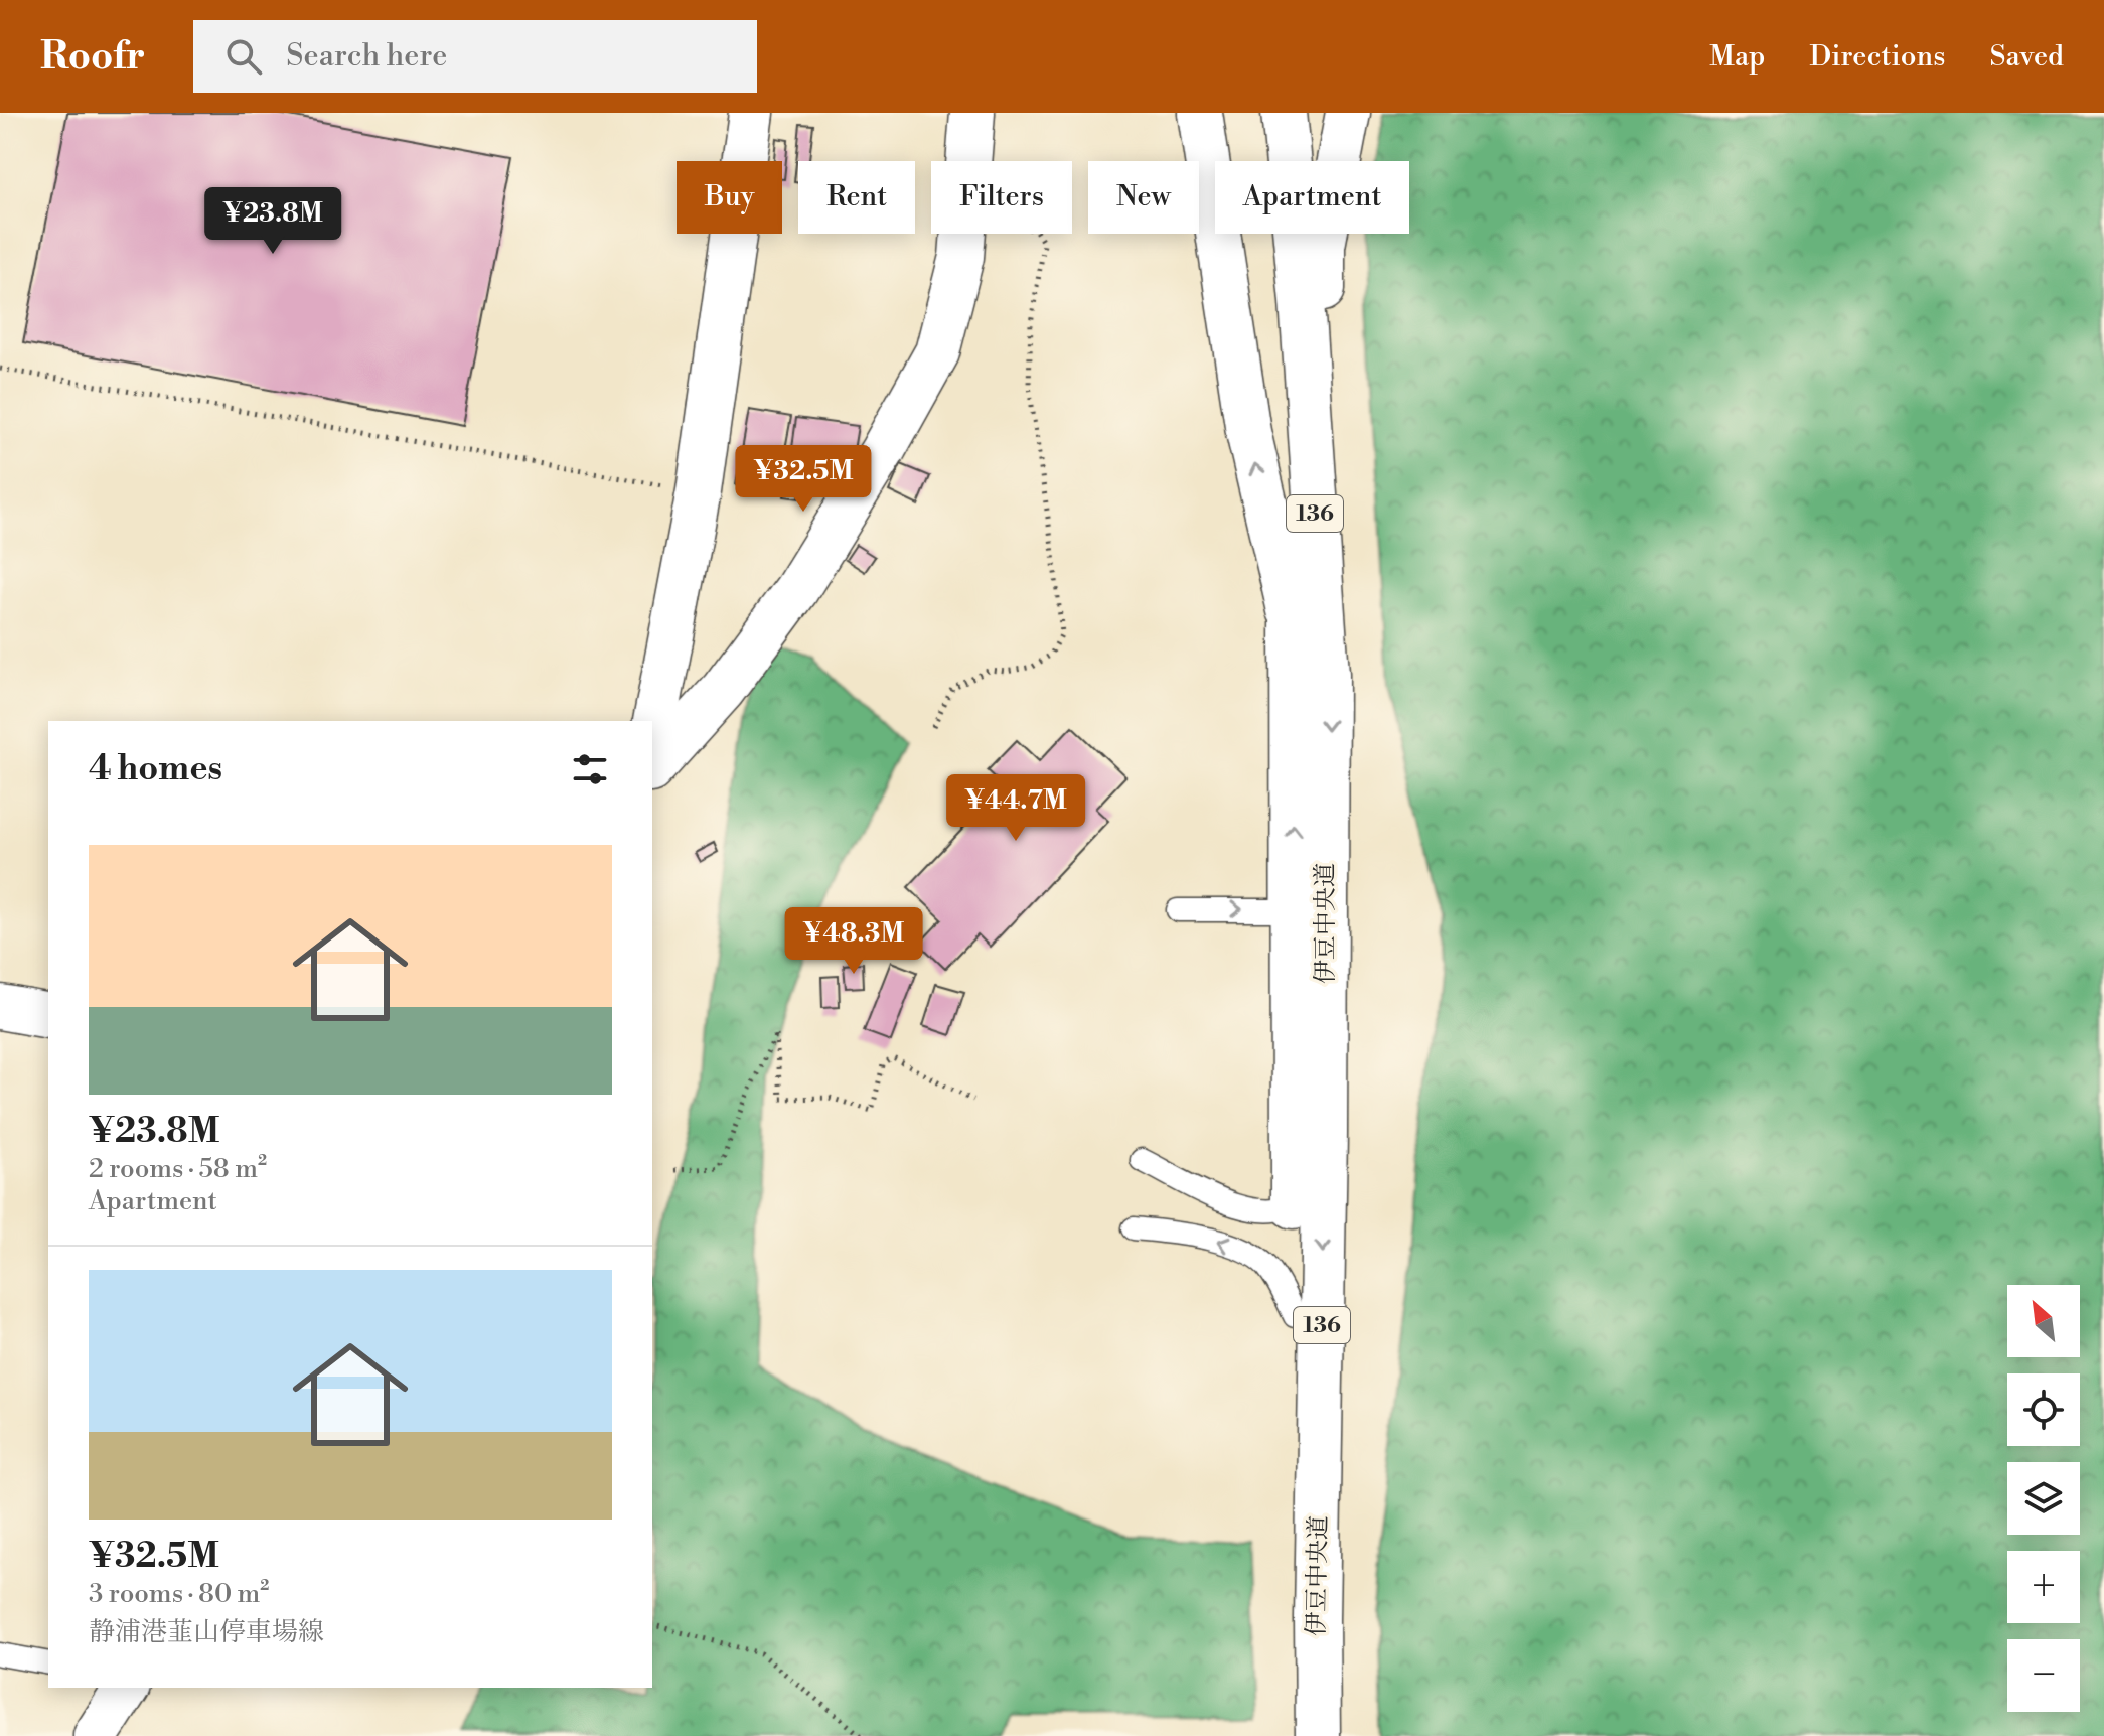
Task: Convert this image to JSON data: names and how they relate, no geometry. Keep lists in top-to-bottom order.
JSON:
{
  "streets": {
    "main road": ["136", "伊豆中央道"]
  },
  "north": "top left",
  "page": {
    "header": "Roofr",
    "search": "Search here",
    "nav": ["Map", "Directions", "Saved"],
    "chip": [
      "Buy",
      "Rent",
      "Filters",
      "New",
      "Apartment"
    ],
    "price": [
      "¥23.8M",
      "¥32.5M",
      "¥44.7M",
      "¥48.3M"
    ],
    "heading": "4 homes",
    "list": [
      {
        "name": "¥23.8M",
        "note": "2 rooms · 58 m² · Apartment"
      },
      {
        "name": "¥32.5M",
        "note": "3 rooms · 80 m² · 静浦港韮山停車場線"
      }
    ],
    "map_buttons": ["+", "−"]
  }
}
